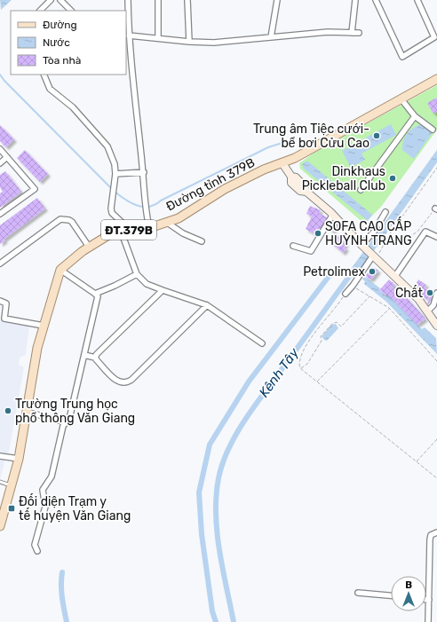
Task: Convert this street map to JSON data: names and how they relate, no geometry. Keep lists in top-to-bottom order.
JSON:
{
  "streets": {
    "main road": ["Đường tỉnh 379B", "ĐT.379B"]
  },
  "water": ["Kênh Tây"],
  "places": {
    "other": [
      "Trung âm Tiệc cưới- bể bơi Cửu Cao",
      "Dinkhaus Pickleball Club",
      "SOFA CAO CẤP HUỲNH TRANG",
      "Petrolimex",
      "Chất",
      "Trường Trung học phổ thông Văn Giang"
    ],
    "transit": ["Đối diện Trạm y tế huyện Văn Giang"]
  },
  "legend": ["Đường", "Nước", "Tòa nhà"],
  "north": "top"
}
